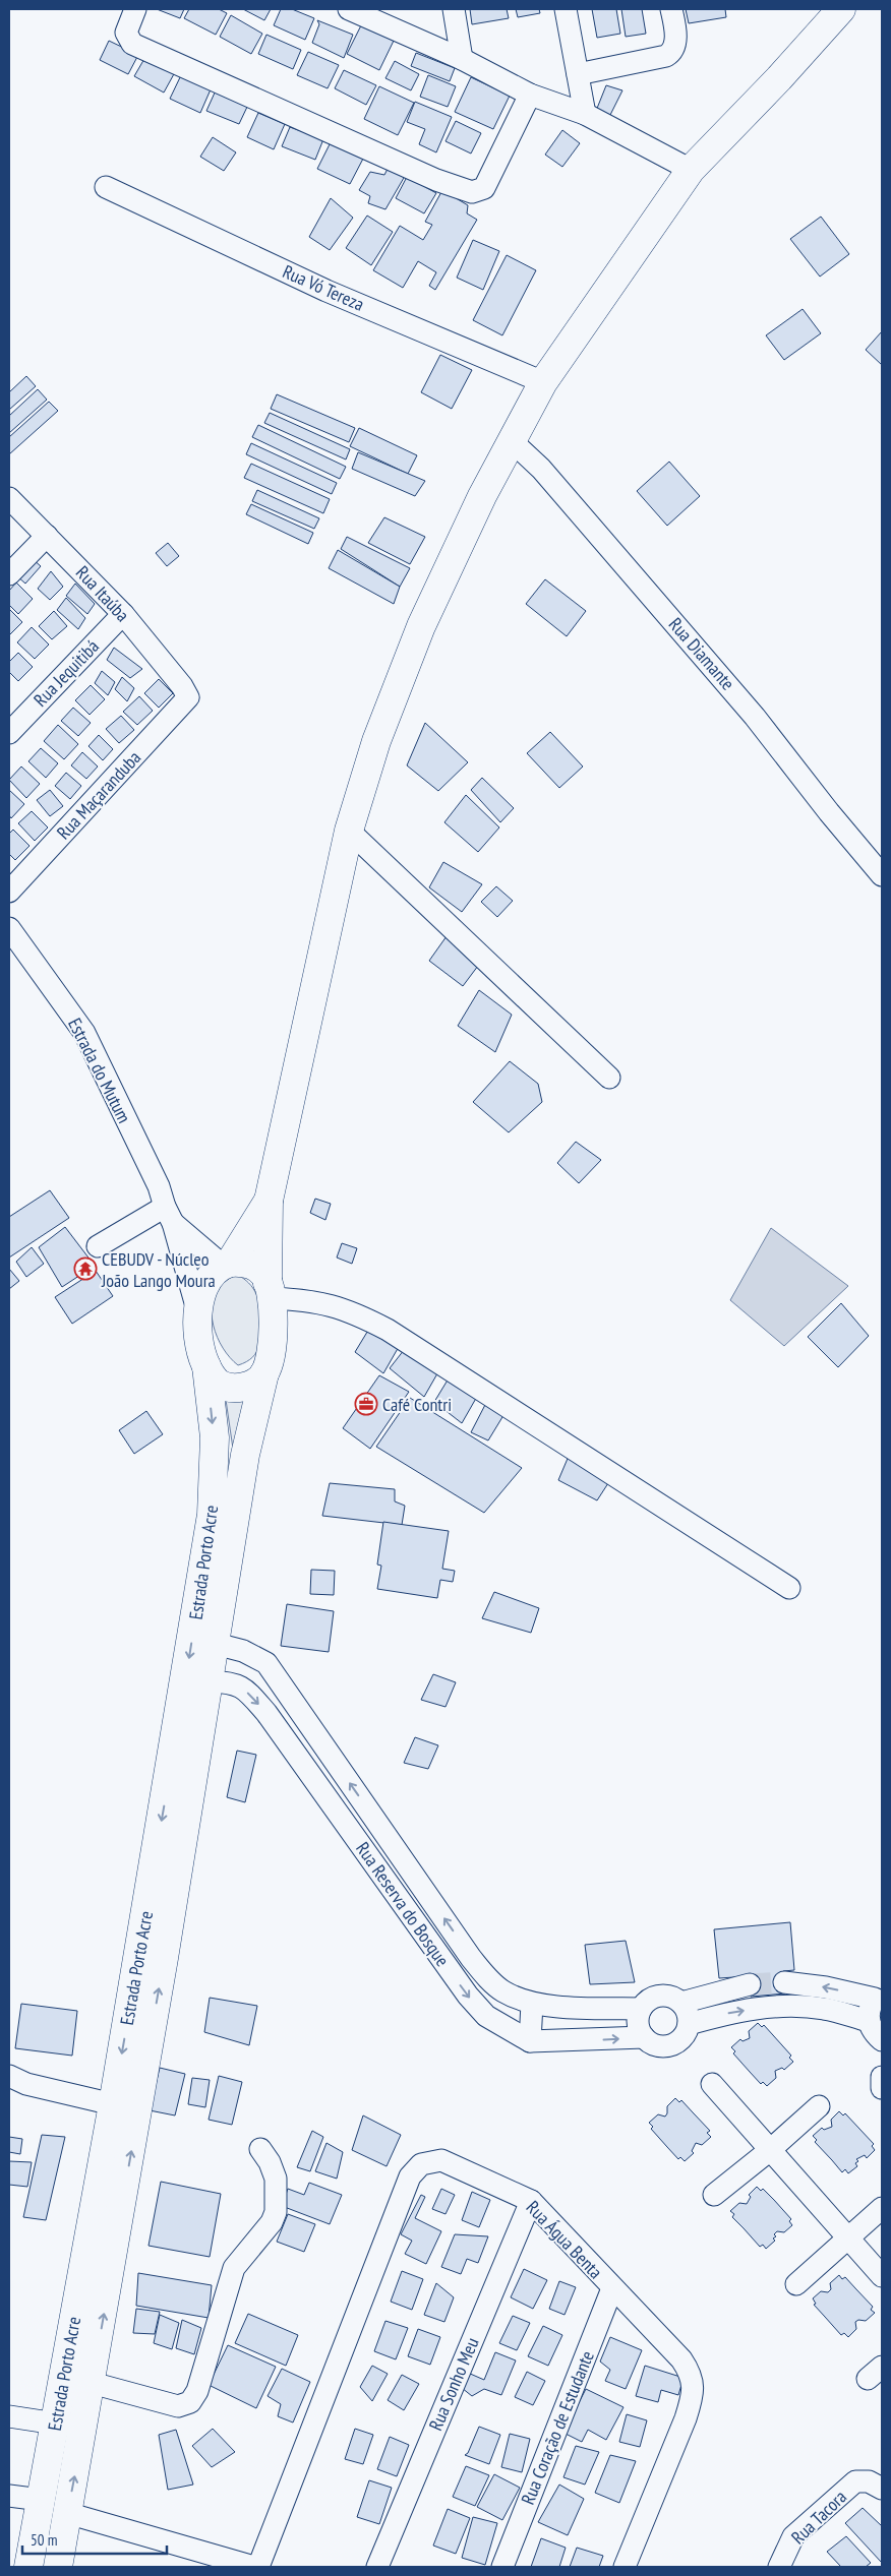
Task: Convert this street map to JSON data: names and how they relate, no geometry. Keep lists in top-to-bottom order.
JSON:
{
  "streets": {
    "main road": ["Estrada Porto Acre"],
    "street": [
      "Rua Vó Tereza",
      "Rua Itaúba",
      "Rua Diamante",
      "Rua Jequitibá",
      "Rua Maçaranduba",
      "Estrada do Mutum",
      "Rua Reserva do Bosque",
      "Rua Água Benta",
      "Rua Sonho Meu",
      "Rua Coração de Estudante",
      "Rua Tacora"
    ]
  },
  "crossings": [
    ["Rua Itaúba", "Rua Jequitibá"],
    ["Rua Itaúba", "Rua Maçaranduba"],
    ["Estrada do Mutum", "Estrada Porto Acre"],
    ["Estrada Porto Acre", "Rua Reserva do Bosque"],
    ["Rua Água Benta", "Rua Sonho Meu"],
    ["Rua Água Benta", "Rua Coração de Estudante"]
  ],
  "places": {
    "temple": ["CEBUDV - Núcleo João Lango Moura"],
    "office": ["Café Contri"]
  },
  "scale_bar": "50 m"
}
